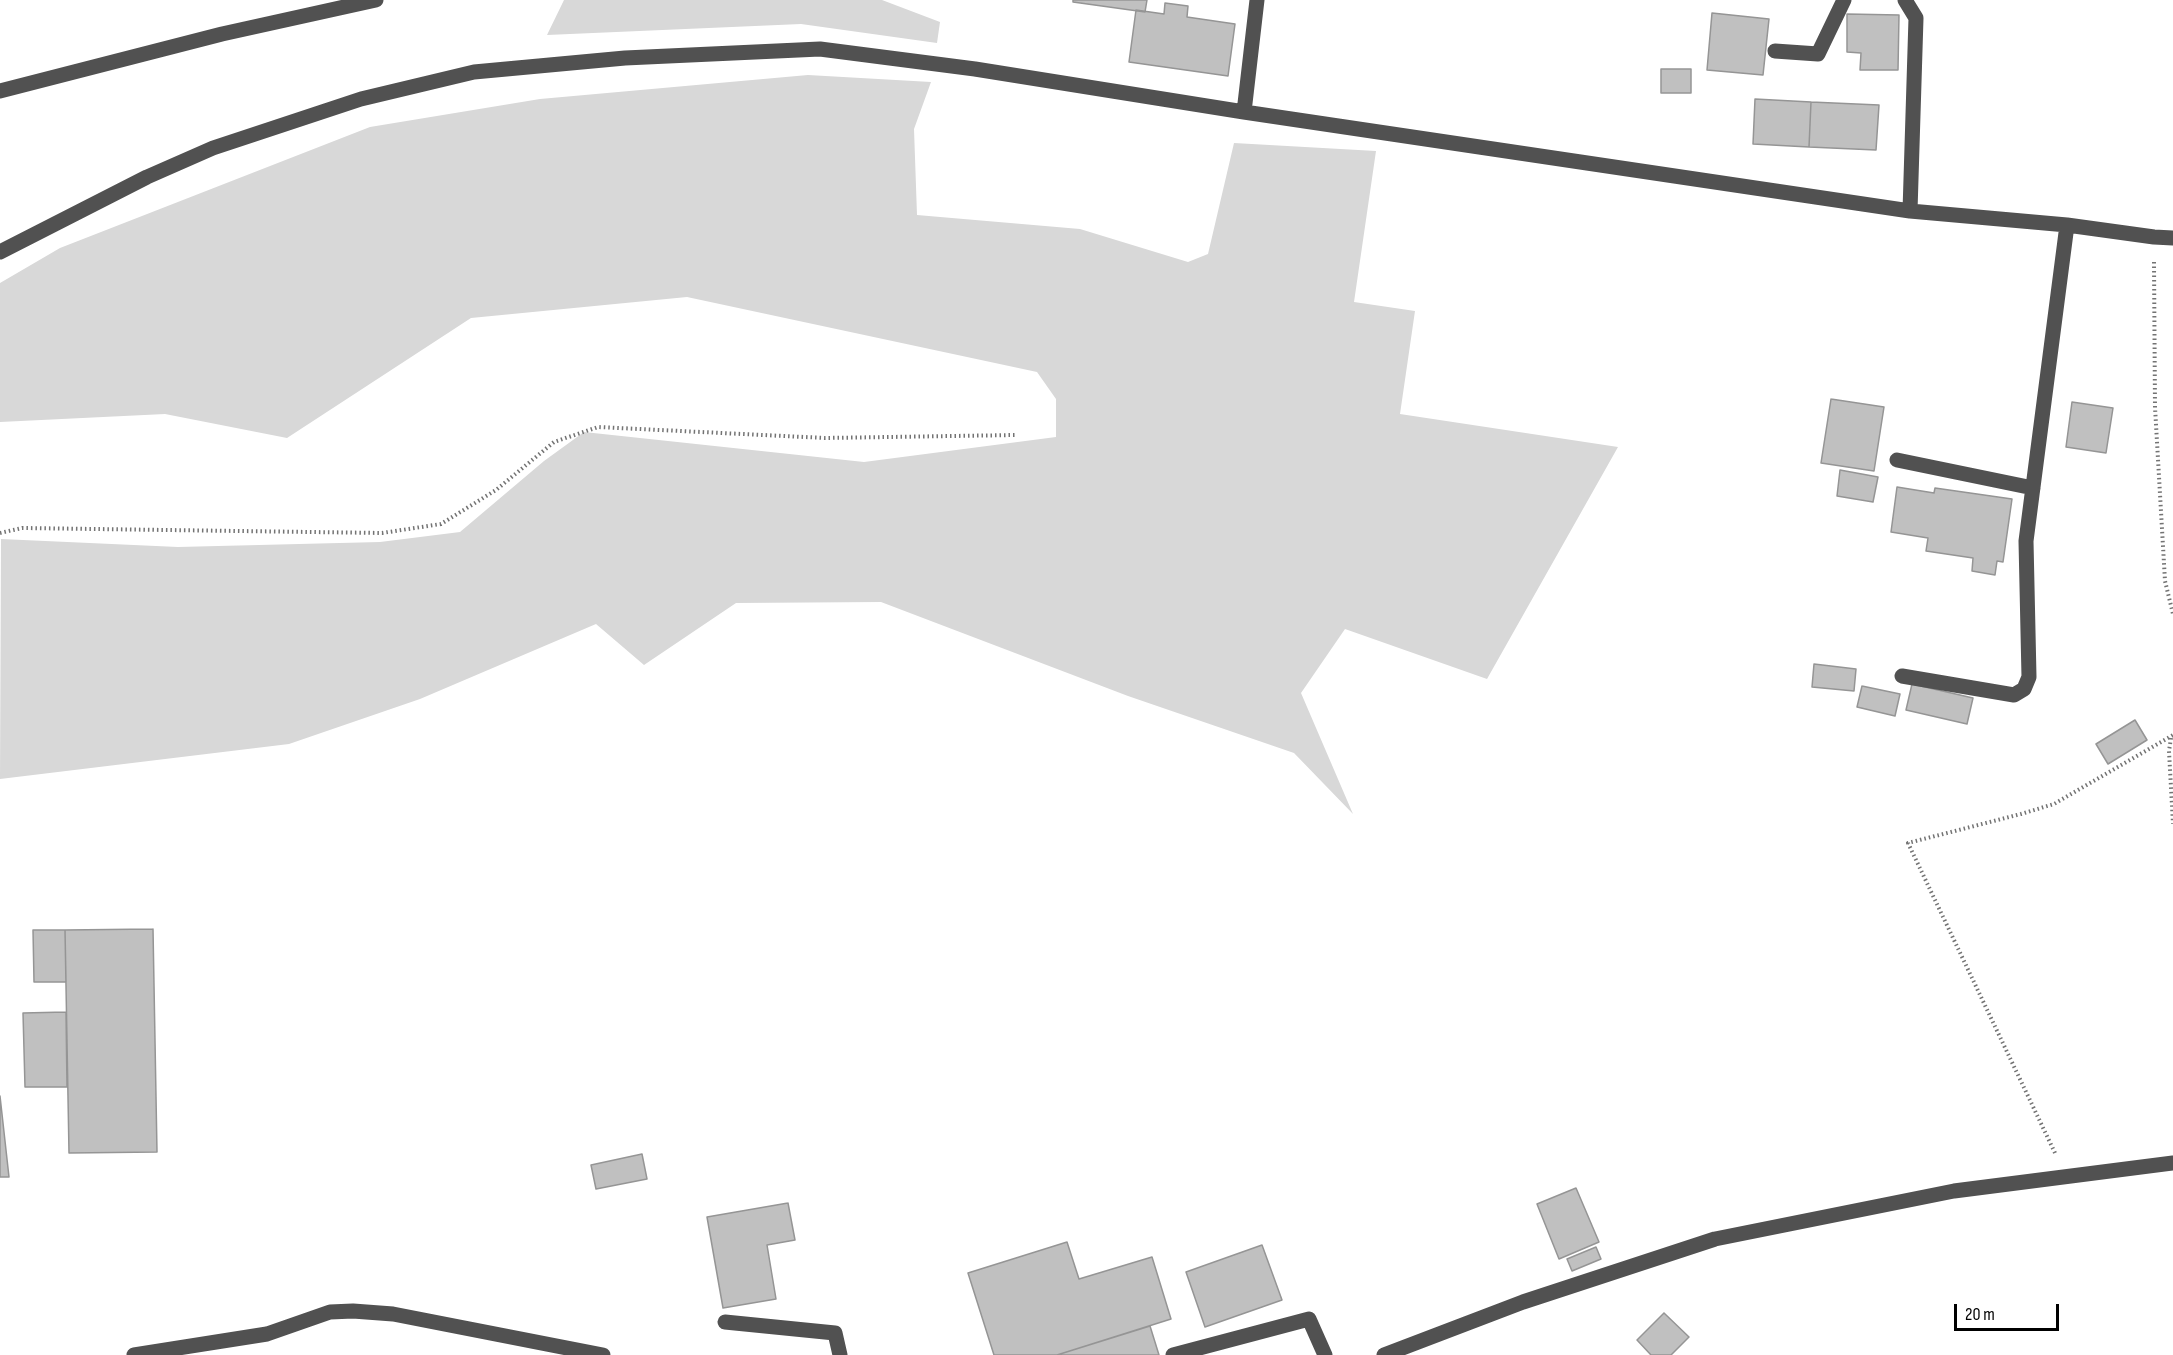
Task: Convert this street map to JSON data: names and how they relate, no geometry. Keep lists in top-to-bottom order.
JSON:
{
  "scale_bar": "20 m"
}
